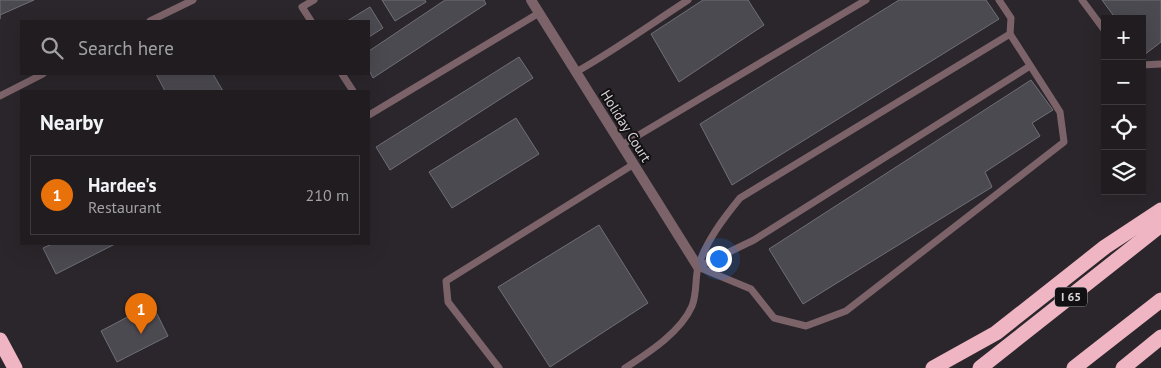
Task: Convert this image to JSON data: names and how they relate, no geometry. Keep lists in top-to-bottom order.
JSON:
{
  "streets": {
    "highway": ["I 65"],
    "street": ["Holiday Court"]
  },
  "page": {
    "map_buttons": ["+", "−"],
    "search": "Search here",
    "heading": "Nearby",
    "list": [
      {
        "mark": "1",
        "name": "Hardee's",
        "note": "Restaurant",
        "value": "210 m"
      }
    ],
    "pins": "1"
  }
}
